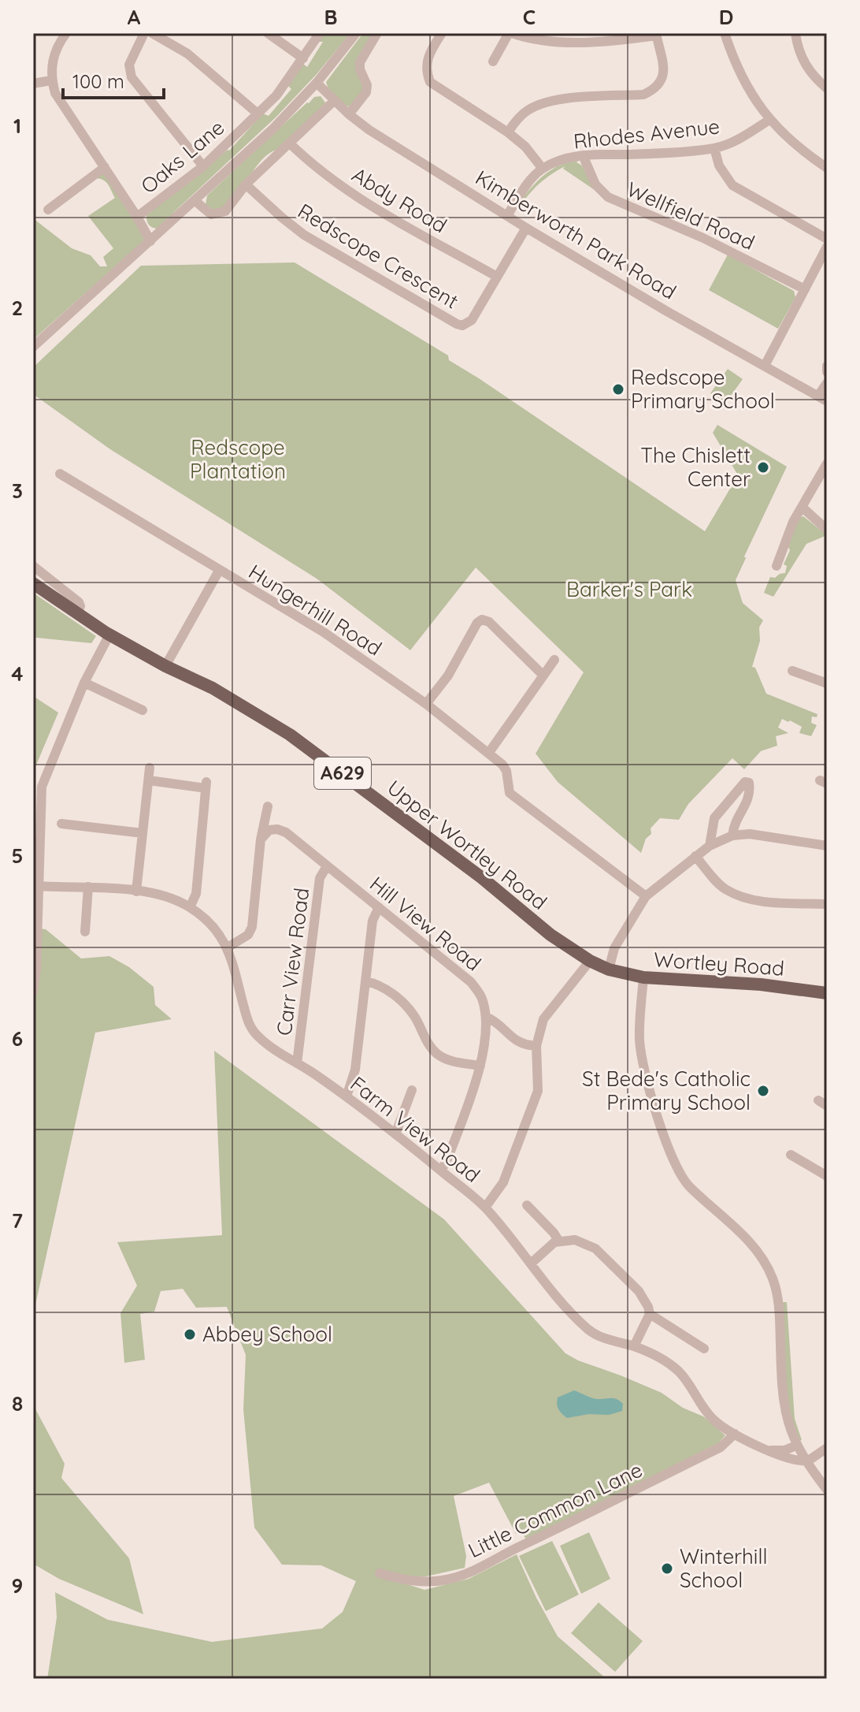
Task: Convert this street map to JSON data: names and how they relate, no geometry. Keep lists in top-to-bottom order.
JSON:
{
  "streets": {
    "main road": ["A629", "Upper Wortley Road", "Wortley Road"],
    "street": [
      "Rhodes Avenue",
      "Oaks Lane",
      "Abdy Road",
      "Wellfield Road",
      "Kimberworth Park Road",
      "Redscope Crescent",
      "Hungerhill Road",
      "Hill View Road",
      "Carr View Road",
      "Farm View Road",
      "Little Common Lane"
    ]
  },
  "crossings": [
    ["Rhodes Avenue", "Wellfield Road"],
    ["Rhodes Avenue", "Kimberworth Park Road"],
    ["Oaks Lane", "Abdy Road"],
    ["Oaks Lane", "Kimberworth Park Road"],
    ["Oaks Lane", "Redscope Crescent"],
    ["Abdy Road", "Redscope Crescent"],
    ["Kimberworth Park Road", "Redscope Crescent"],
    ["Upper Wortley Road", "Wortley Road"],
    ["Hill View Road", "Carr View Road"],
    ["Hill View Road", "Farm View Road"],
    ["Carr View Road", "Farm View Road"],
    ["Farm View Road", "Little Common Lane"]
  ],
  "parks": ["Redscope Plantation", "Barker's Park"],
  "places": [
    "Redscope Primary School",
    "The Chislett Center",
    "St Bede's Catholic Primary School",
    "Abbey School",
    "Winterhill School"
  ],
  "scale_bar": "100 m",
  "grid": {
    "columns": [
      "A",
      "B",
      "C",
      "D"
    ],
    "rows": [
      "1",
      "2",
      "3",
      "4",
      "5",
      "6",
      "7",
      "8",
      "9"
    ]
  }
}
